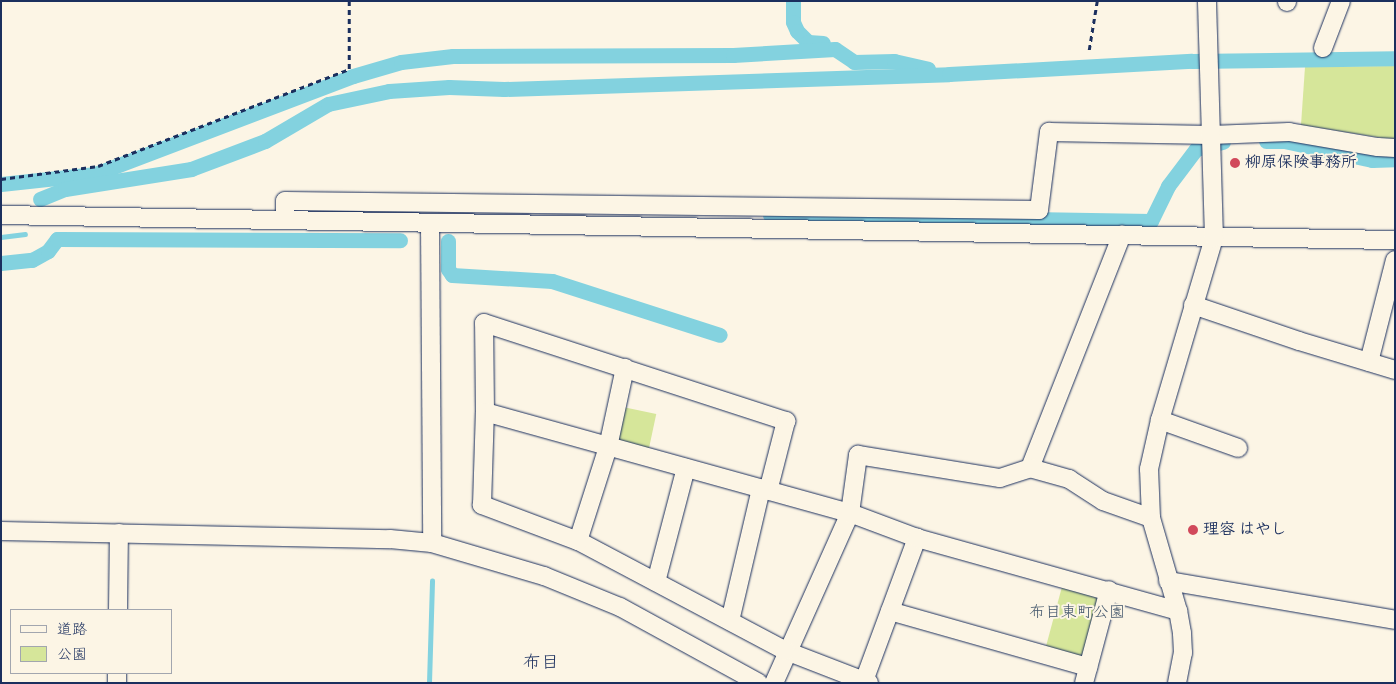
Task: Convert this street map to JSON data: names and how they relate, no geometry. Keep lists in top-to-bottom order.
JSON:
{
  "districts": ["布目"],
  "parks": ["布目東町公園"],
  "places": ["柳原保険事務所", "理容 はやし"],
  "legend": ["道路", "公園"]
}
